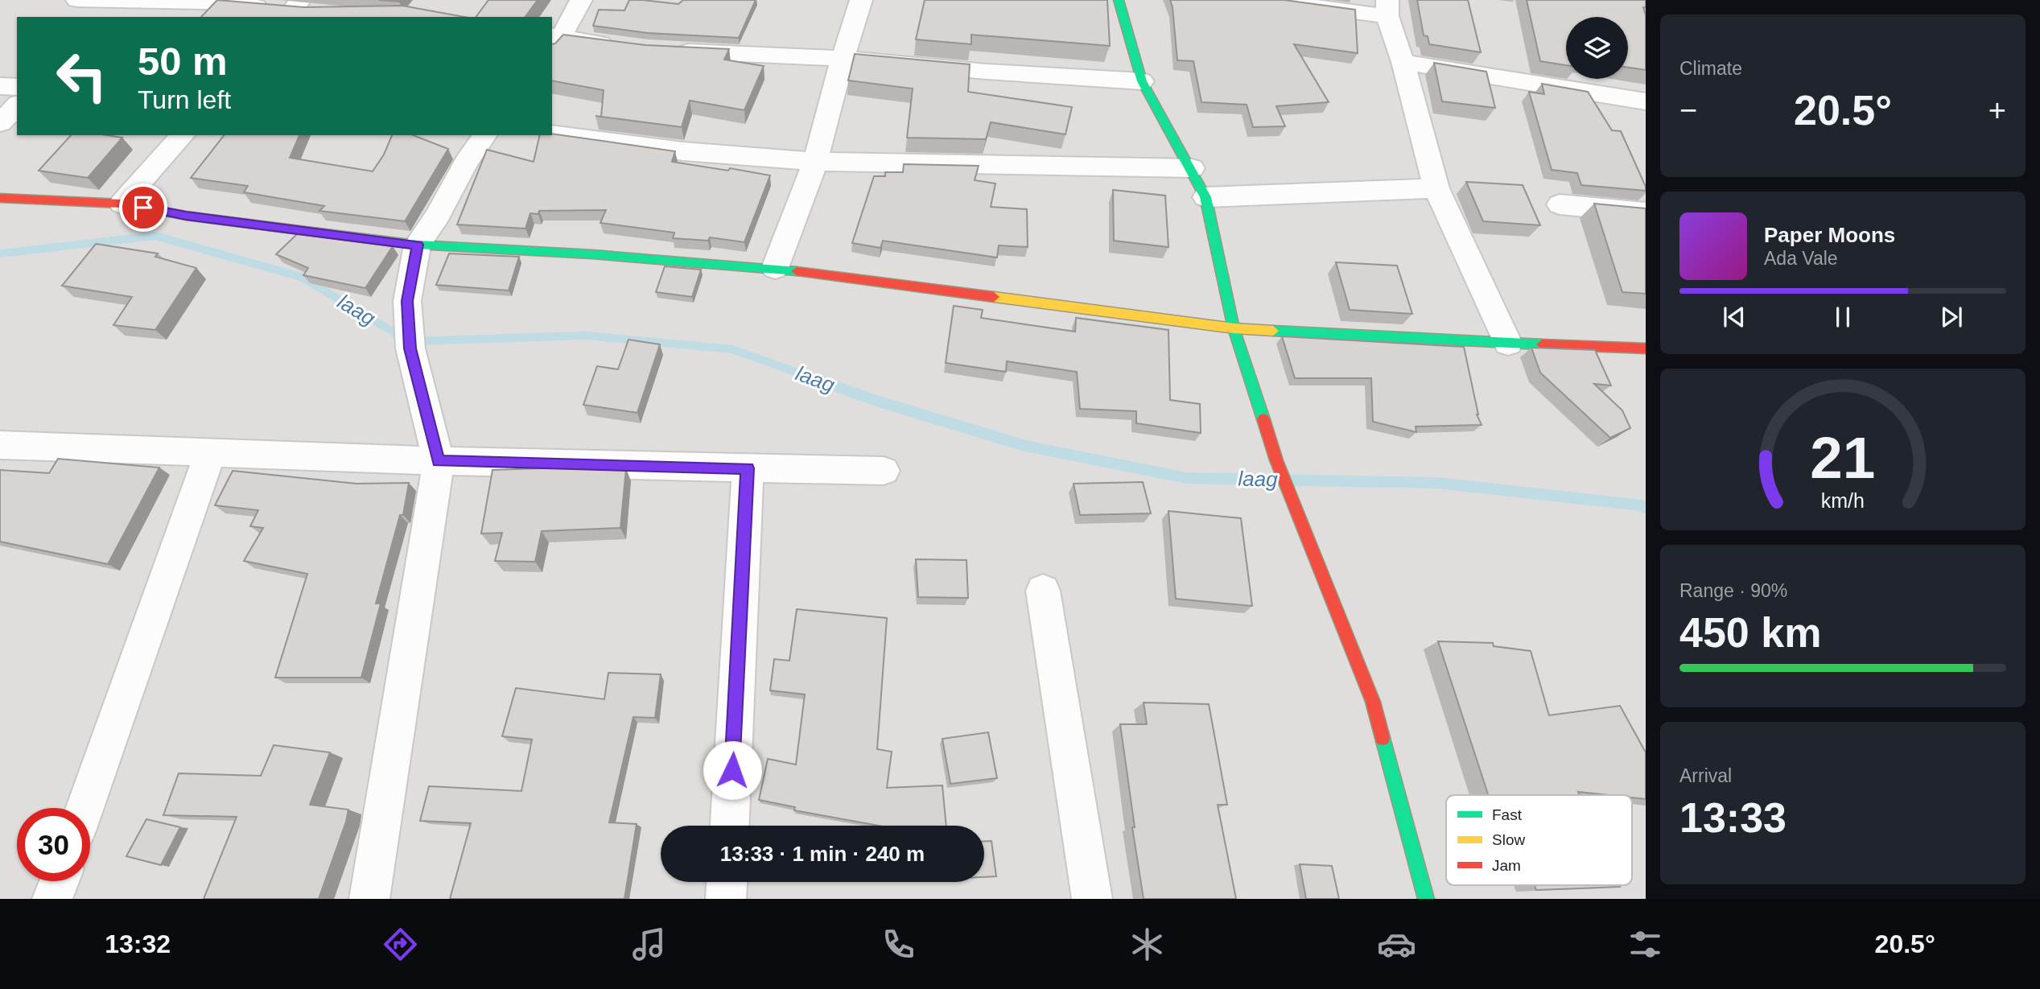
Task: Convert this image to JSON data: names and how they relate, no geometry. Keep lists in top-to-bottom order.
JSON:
{
  "water": ["laag"],
  "legend": ["Fast", "Slow", "Jam"],
  "page": {
    "tile": [
      "Climate",
      ["Range · 90%", "450 km"],
      ["Arrival", "13:33"]
    ],
    "turn": ["50 m", "Turn left"],
    "heat": ["−", "20.5°", "+"],
    "song": ["Paper Moons", "Ada Vale"],
    "limit": "30",
    "trip": "13:33 · 1 min · 240 m",
    "tabs": ["13:32", "20.5°"],
    "gauge": ["21", "km/h"]
  }
}
